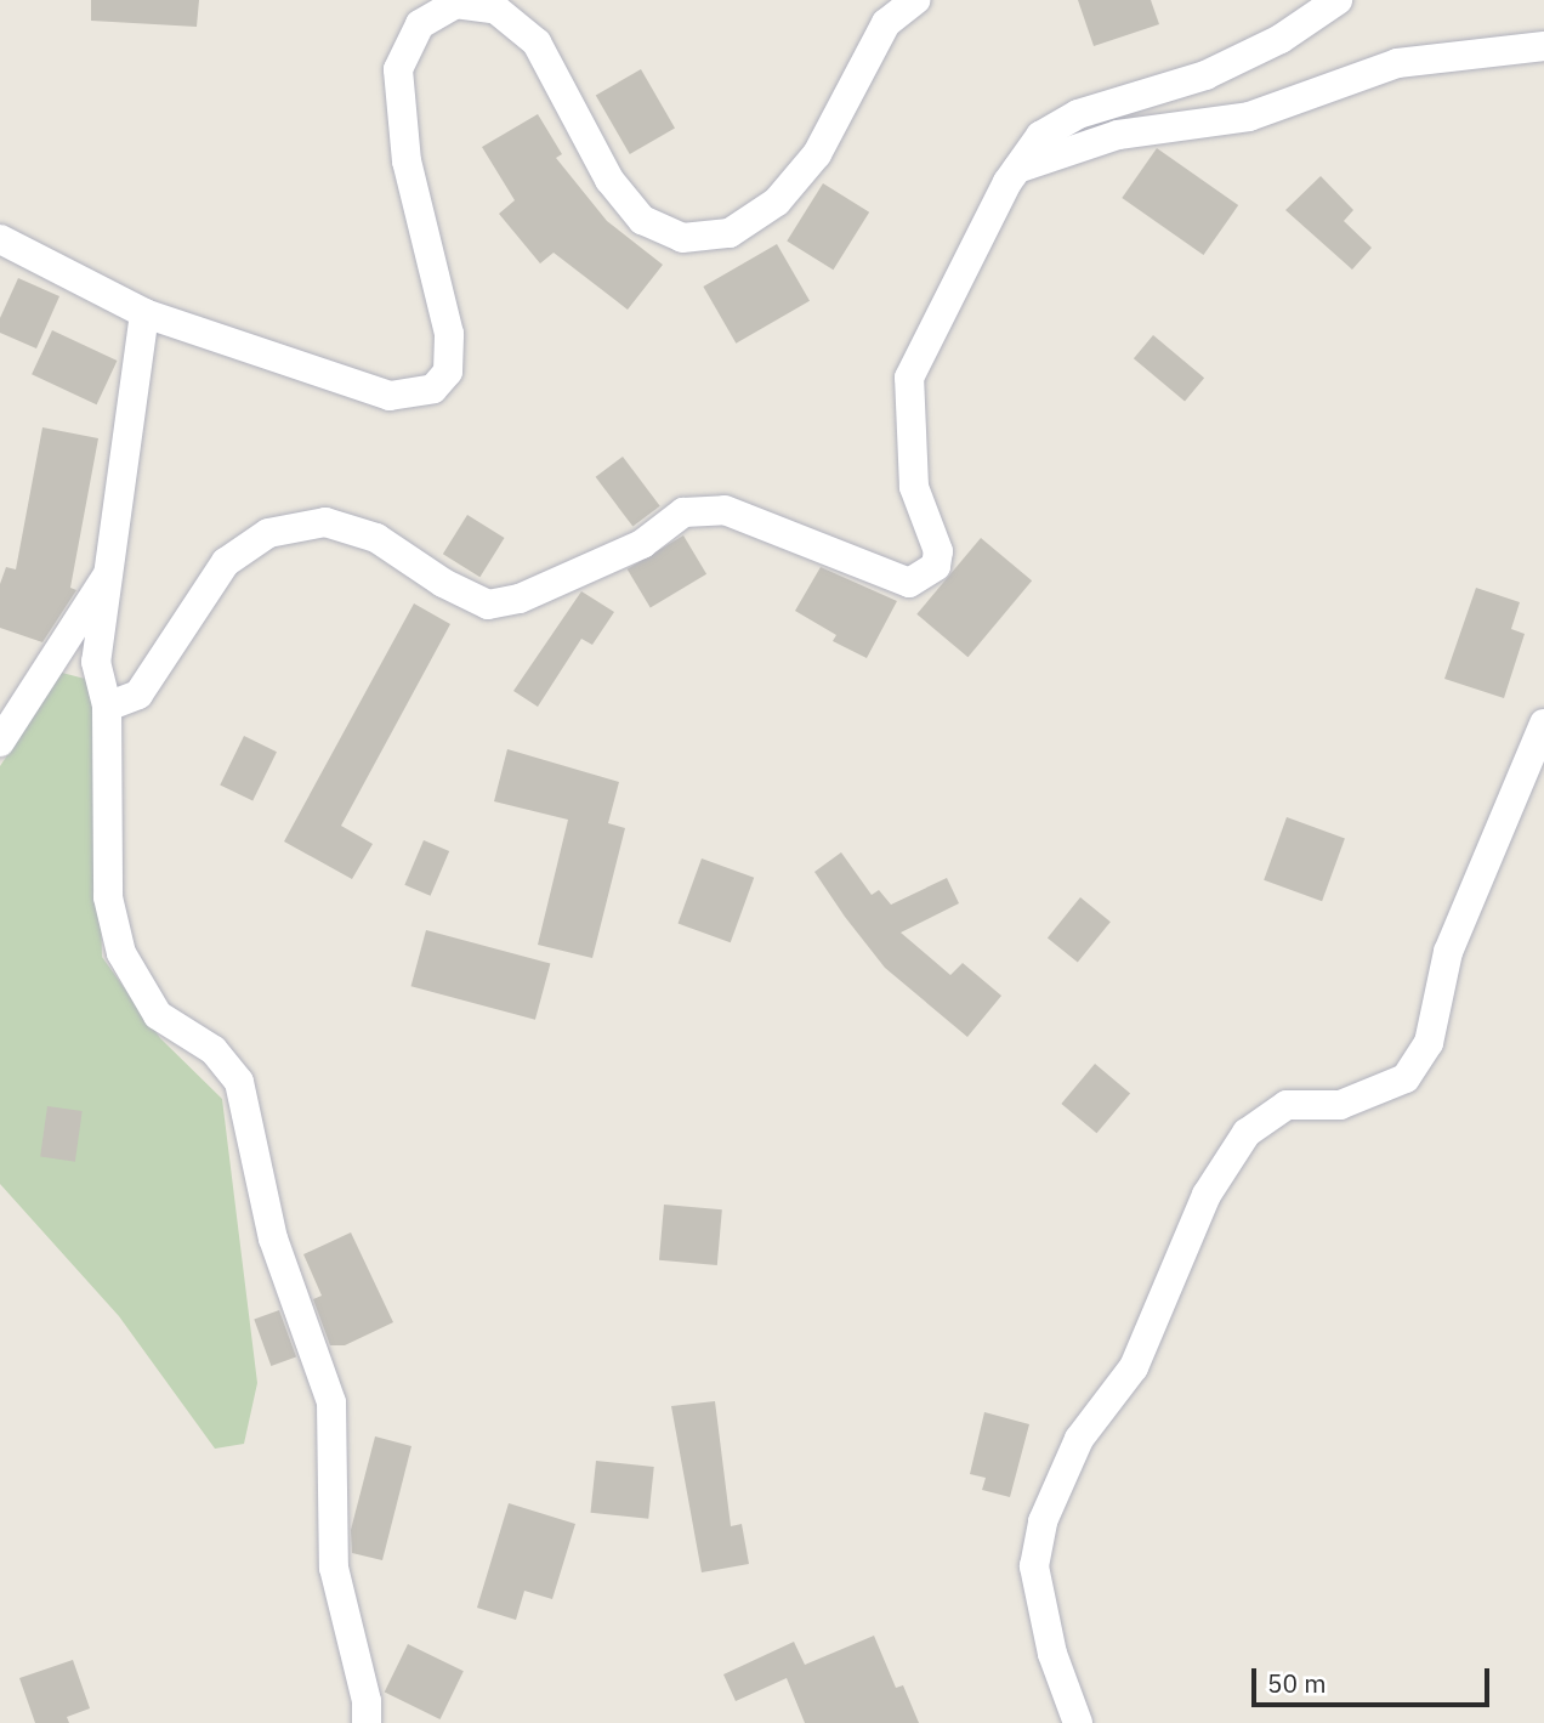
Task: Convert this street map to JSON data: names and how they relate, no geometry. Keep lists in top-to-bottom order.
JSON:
{
  "scale_bar": "50 m"
}
